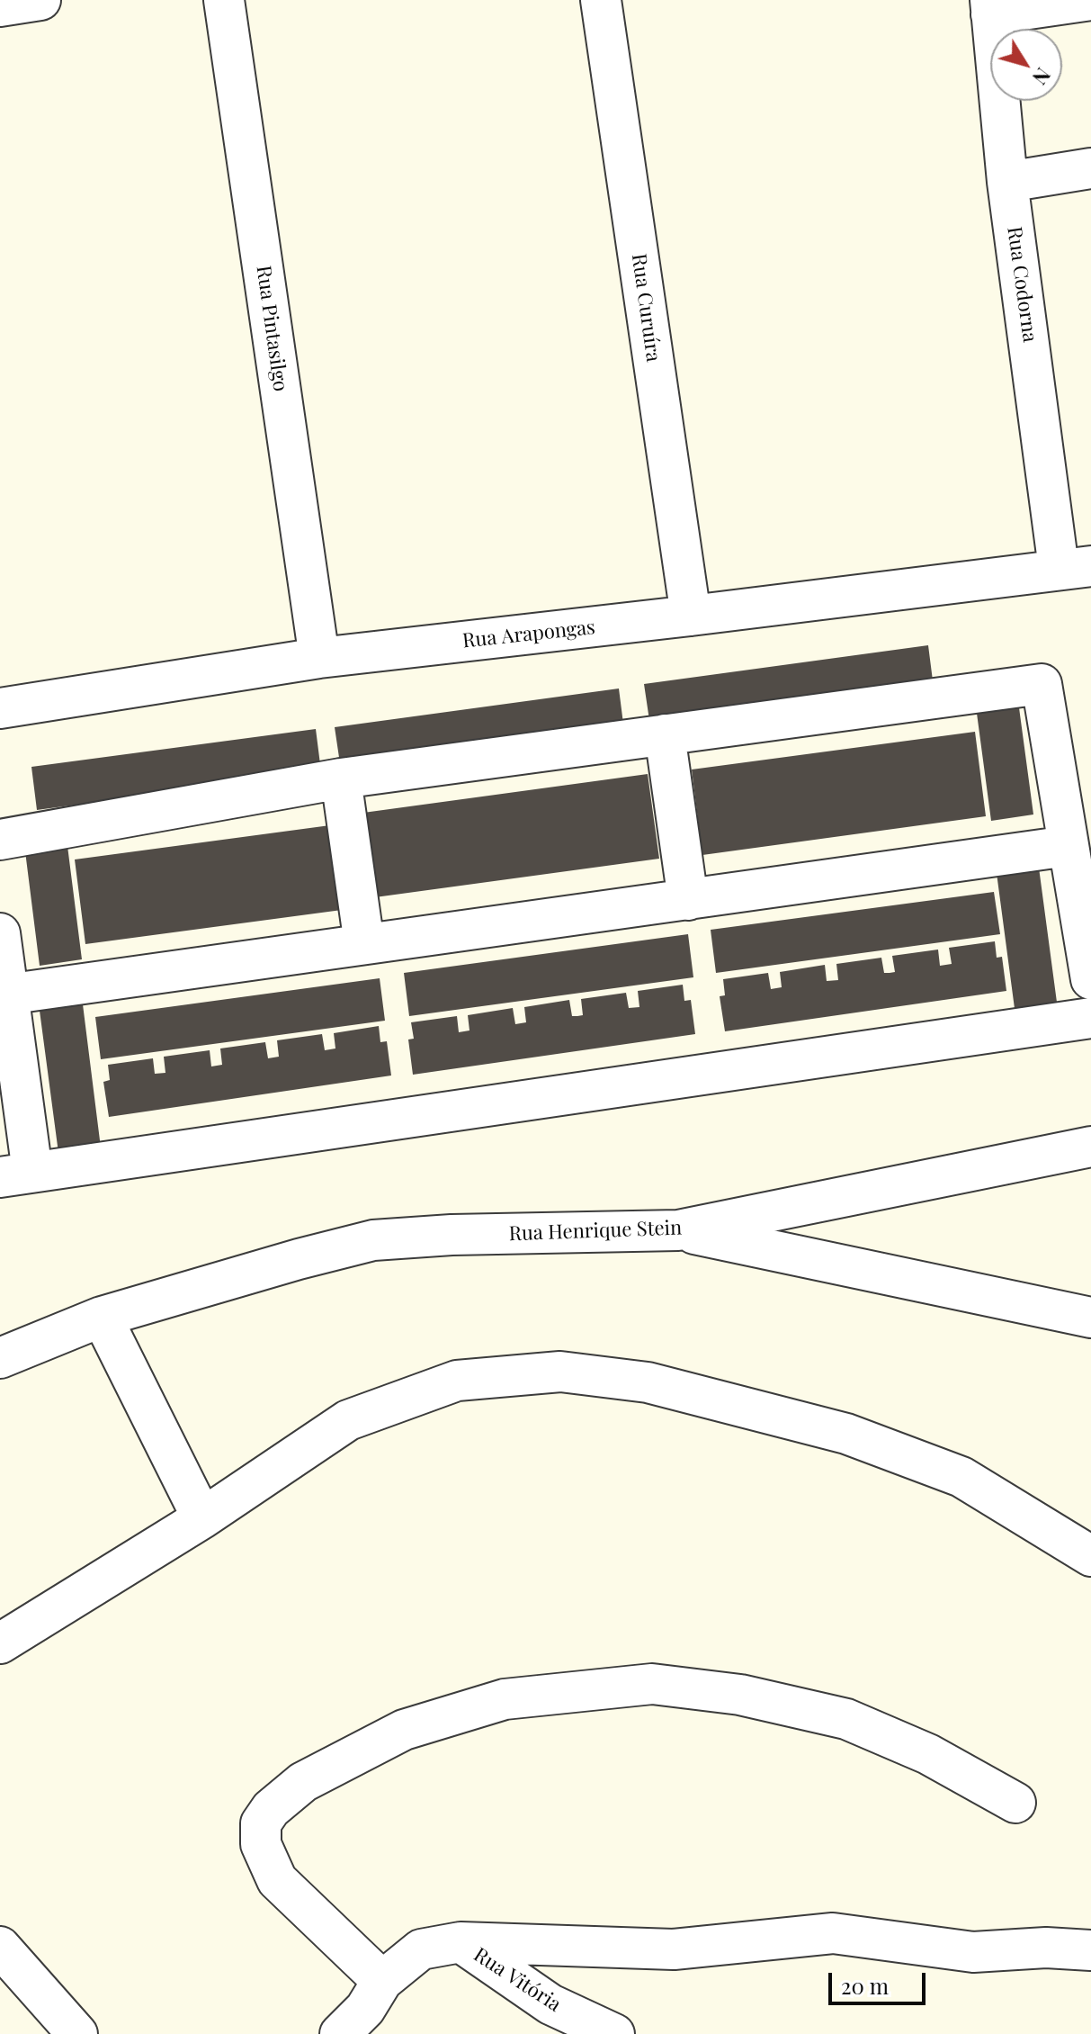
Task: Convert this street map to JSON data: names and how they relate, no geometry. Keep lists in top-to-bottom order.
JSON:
{
  "streets": {
    "street": [
      "Rua Codorna",
      "Rua Curuíra",
      "Rua Pintasilgo",
      "Rua Arapongas",
      "Rua Henrique Stein",
      "Rua Vitória"
    ]
  },
  "crossings": [
    ["Rua Codorna", "Rua Arapongas"],
    ["Rua Curuíra", "Rua Arapongas"],
    ["Rua Pintasilgo", "Rua Arapongas"]
  ],
  "scale_bar": "20 m",
  "north": "bottom right"
}
